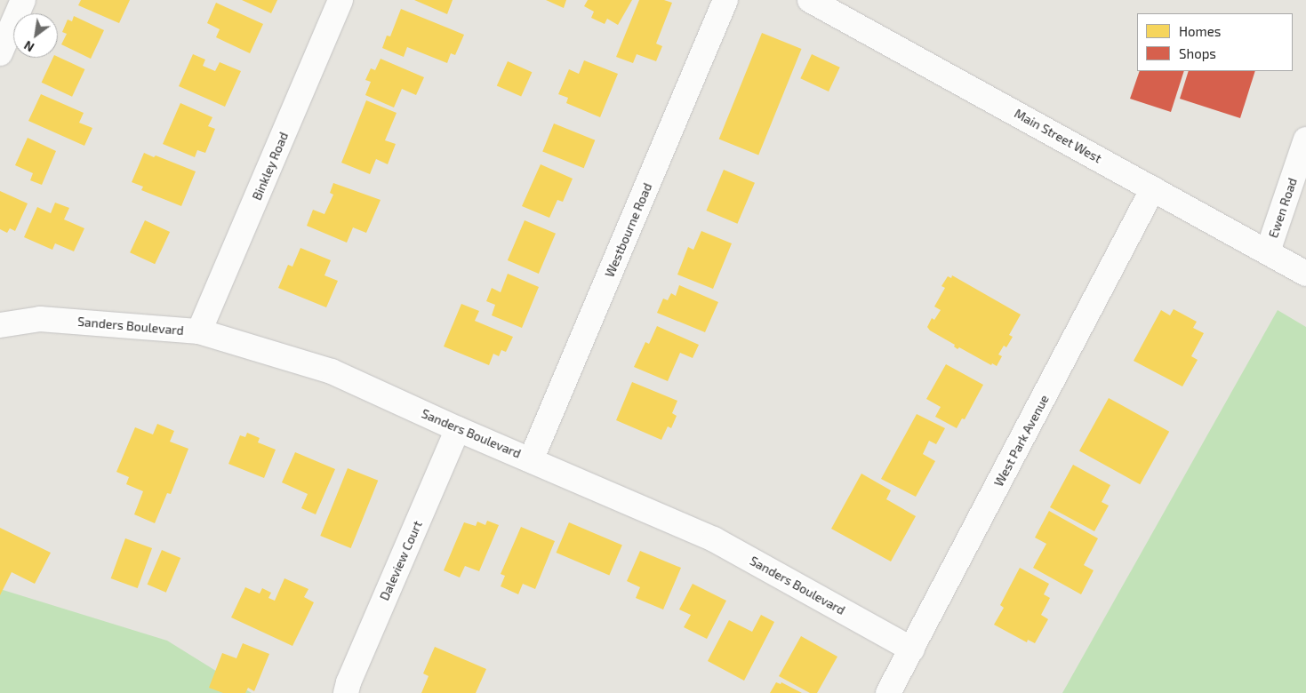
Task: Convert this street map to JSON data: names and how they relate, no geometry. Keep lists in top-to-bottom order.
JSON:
{
  "streets": {
    "street": [
      "Main Street West",
      "Binkley Road",
      "Ewen Road",
      "Westbourne Road",
      "Sanders Boulevard",
      "West Park Avenue",
      "Daleview Court"
    ]
  },
  "crossings": [
    ["Main Street West", "Ewen Road"],
    ["Main Street West", "West Park Avenue"],
    ["Binkley Road", "Sanders Boulevard"],
    ["Westbourne Road", "Sanders Boulevard"],
    ["Sanders Boulevard", "West Park Avenue"],
    ["Sanders Boulevard", "Daleview Court"]
  ],
  "legend": ["Homes", "Shops"],
  "north": "bottom left"
}
